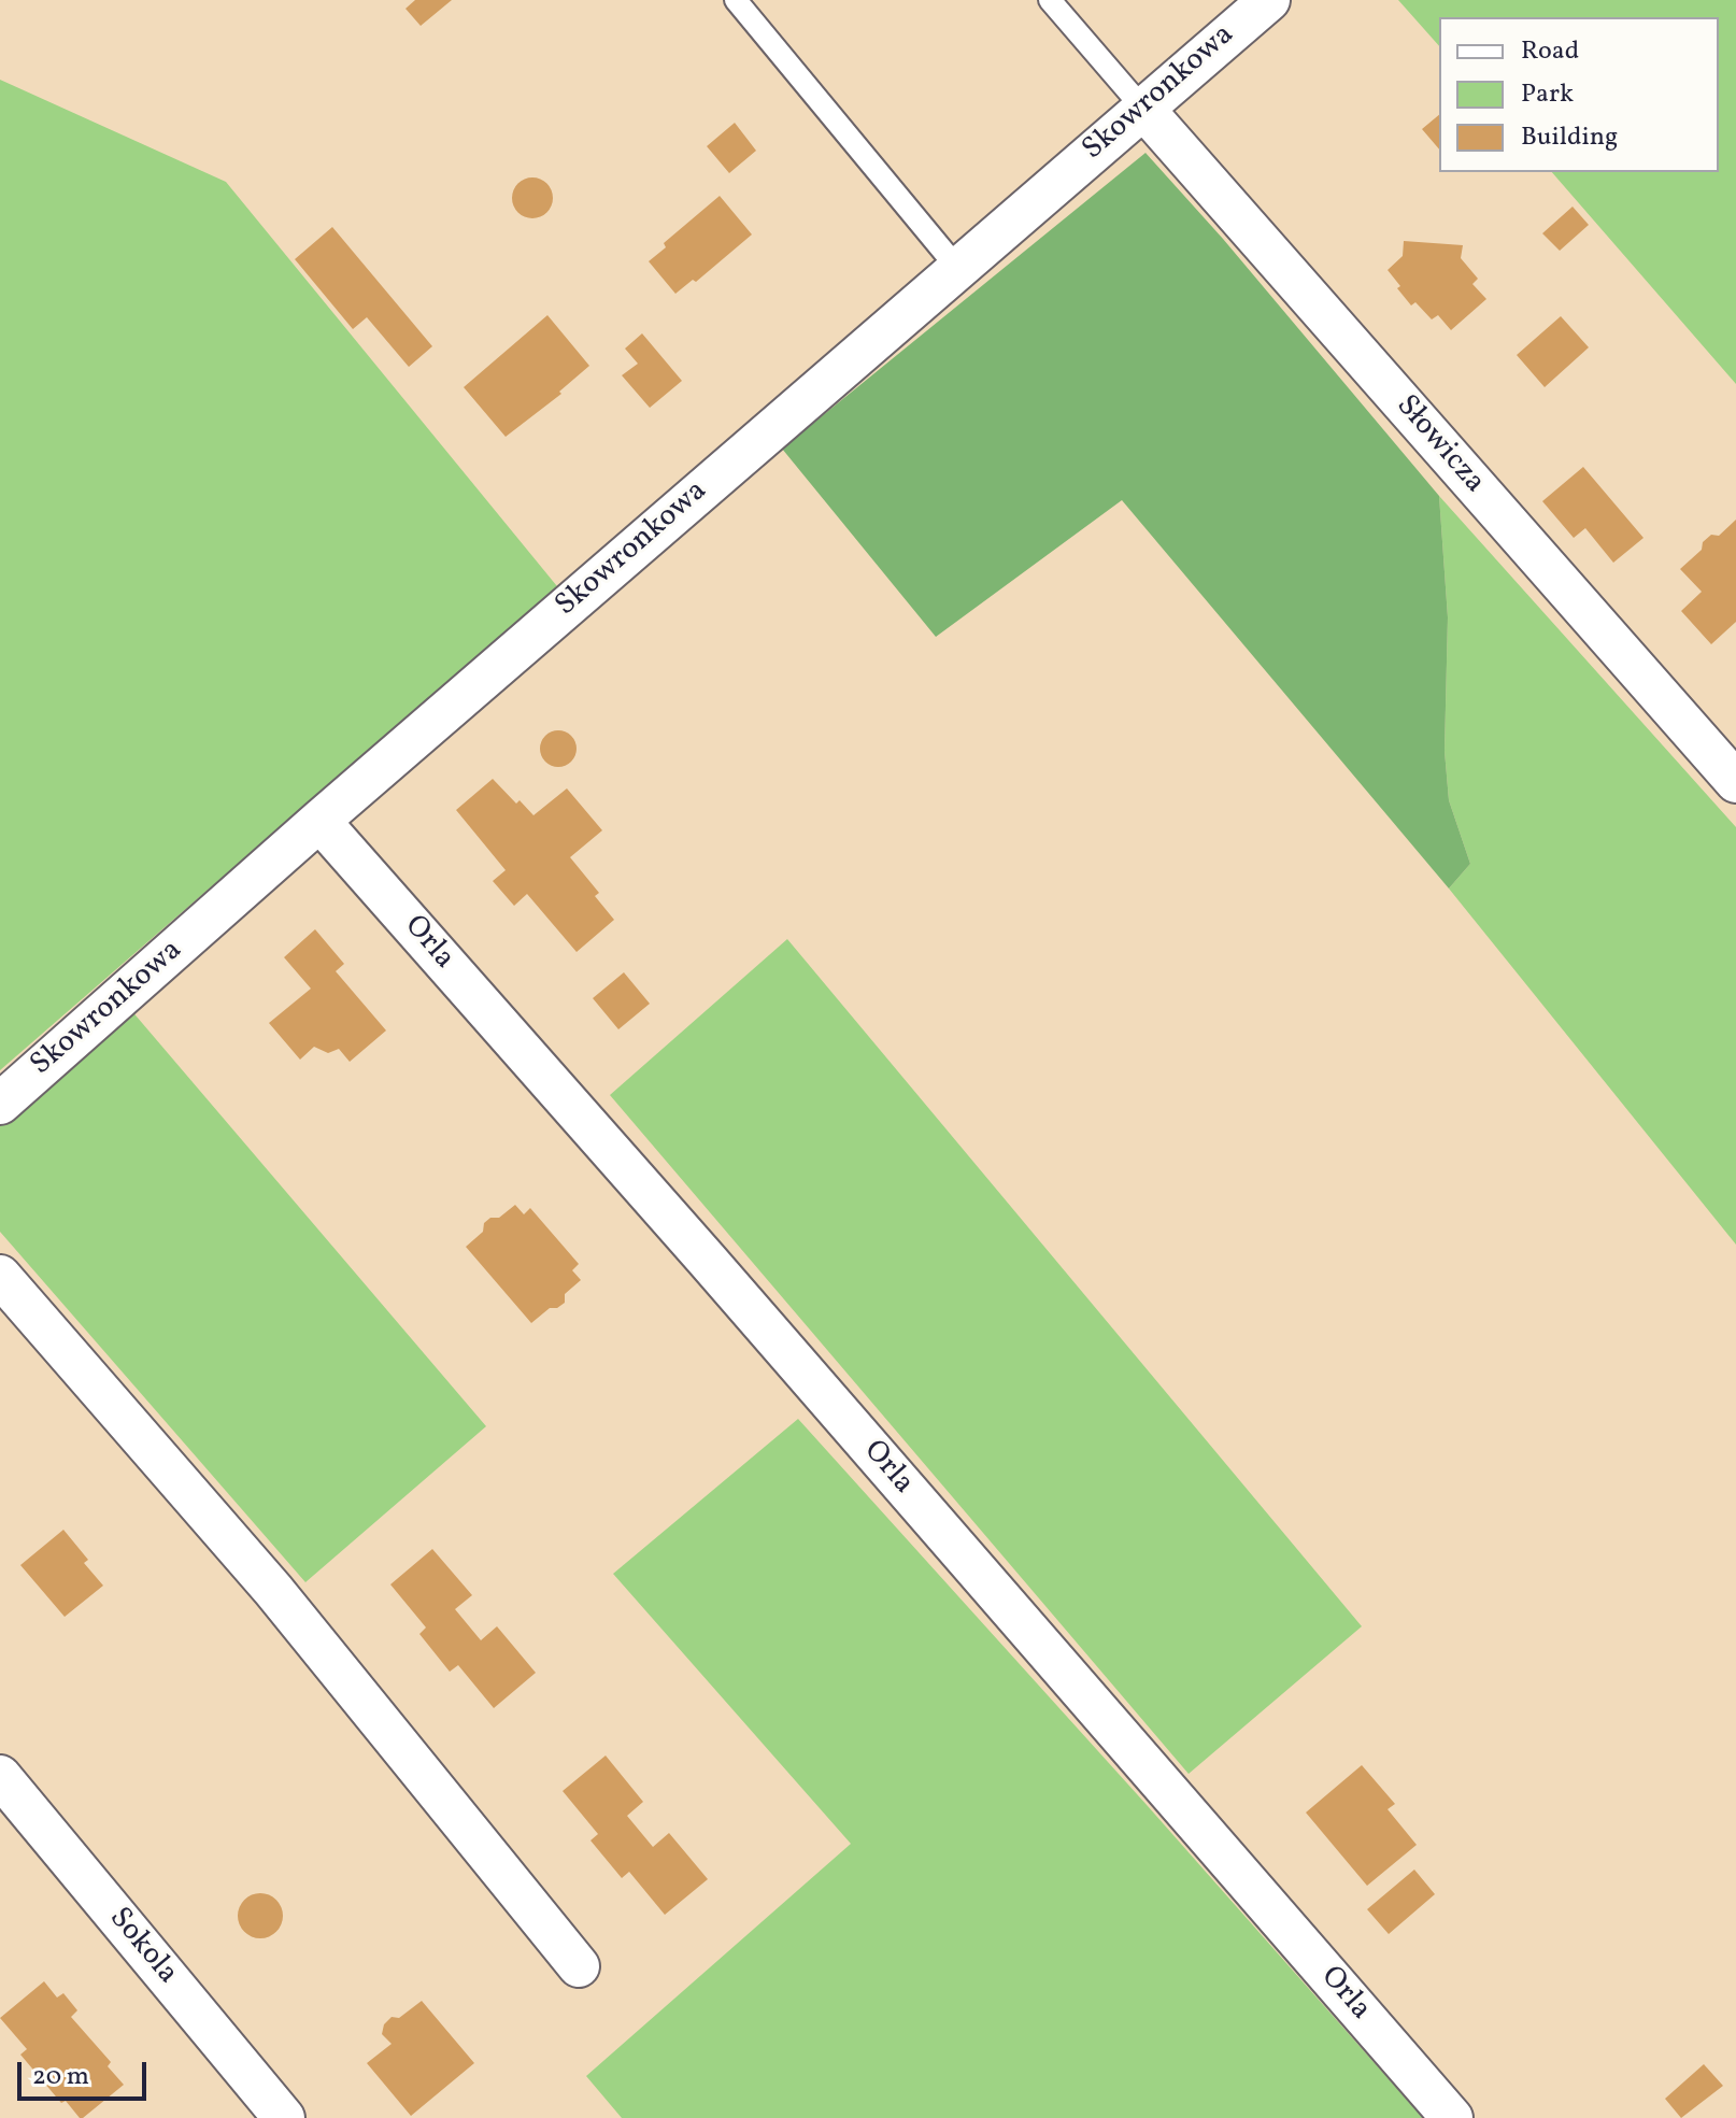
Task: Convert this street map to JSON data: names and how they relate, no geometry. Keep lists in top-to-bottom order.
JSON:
{
  "streets": {
    "street": [
      "Skowronkowa",
      "Słowicza",
      "Orla",
      "Sokola"
    ]
  },
  "crossings": [
    ["Skowronkowa", "Słowicza"],
    ["Skowronkowa", "Orla"]
  ],
  "legend": ["Road", "Park", "Building"],
  "scale_bar": "20 m"
}
